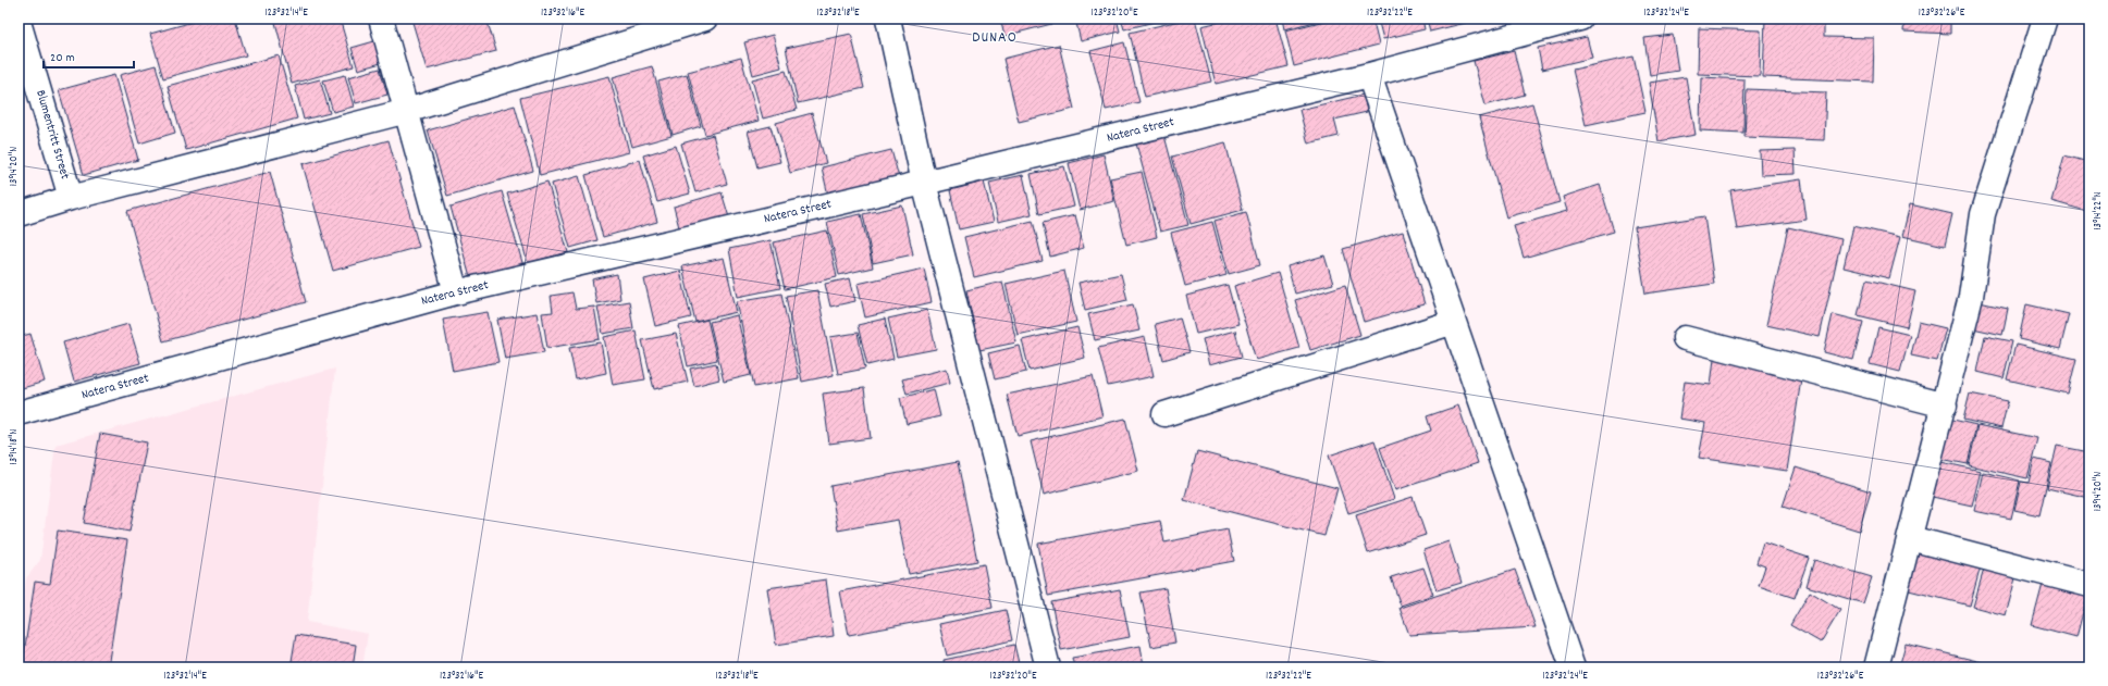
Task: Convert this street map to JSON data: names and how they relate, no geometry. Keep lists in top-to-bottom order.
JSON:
{
  "streets": {
    "street": ["Natera Street", "Blumentritt Street"]
  },
  "districts": ["DUNAO"],
  "scale_bar": "20 m",
  "coordinates": [
    "123°32'14\"E",
    "123°32'16\"E",
    "123°32'18\"E",
    "123°32'20\"E",
    "123°32'22\"E",
    "123°32'24\"E",
    "123°32'26\"E",
    "13°14'20\"N",
    "13°14'22\"N",
    "13°14'18\"N"
  ]
}
